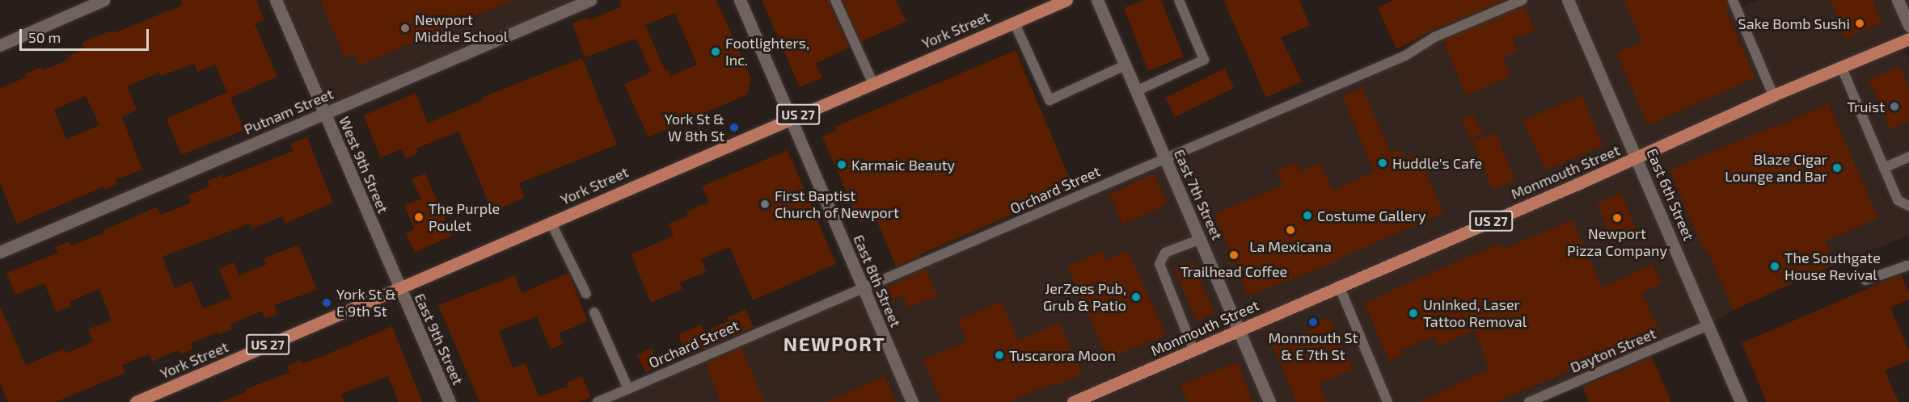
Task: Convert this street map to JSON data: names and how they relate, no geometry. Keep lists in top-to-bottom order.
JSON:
{
  "streets": {
    "main road": ["York Street", "US 27", "Monmouth Street"],
    "street": [
      "Putnam Street",
      "West 9th Street",
      "East 7th Street",
      "East 6th Street",
      "East 8th Street",
      "East 9th Street"
    ],
    "lane": ["Orchard Street", "Dayton Street"]
  },
  "crossings": [
    ["York Street", "West 9th Street"],
    ["York Street", "East 8th Street"],
    ["York Street", "East 9th Street"],
    ["Putnam Street", "West 9th Street"],
    ["West 9th Street", "East 9th Street"],
    ["Monmouth Street", "East 7th Street"],
    ["Monmouth Street", "East 6th Street"],
    ["Orchard Street", "East 7th Street"],
    ["Orchard Street", "East 8th Street"],
    ["East 6th Street", "Dayton Street"]
  ],
  "districts": ["NEWPORT"],
  "places": [
    "Sake Bomb Sushi",
    "Newport Middle School",
    "Footlighters, Inc.",
    "Truist",
    "York St & W 8th St",
    "Huddle's Cafe",
    "Karmaic Beauty",
    "Blaze Cigar Lounge and Bar",
    "First Baptist Church of Newport",
    "Costume Gallery",
    "The Purple Poulet",
    "Newport Pizza Company",
    "La Mexicana",
    "Trailhead Coffee",
    "The Southgate House Revival",
    "JerZees Pub, Grub & Patio",
    "York St & E 9th St",
    "UnInked, Laser Tattoo Removal",
    "Monmouth St & E 7th St",
    "Tuscarora Moon"
  ],
  "scale_bar": "50 m"
}
